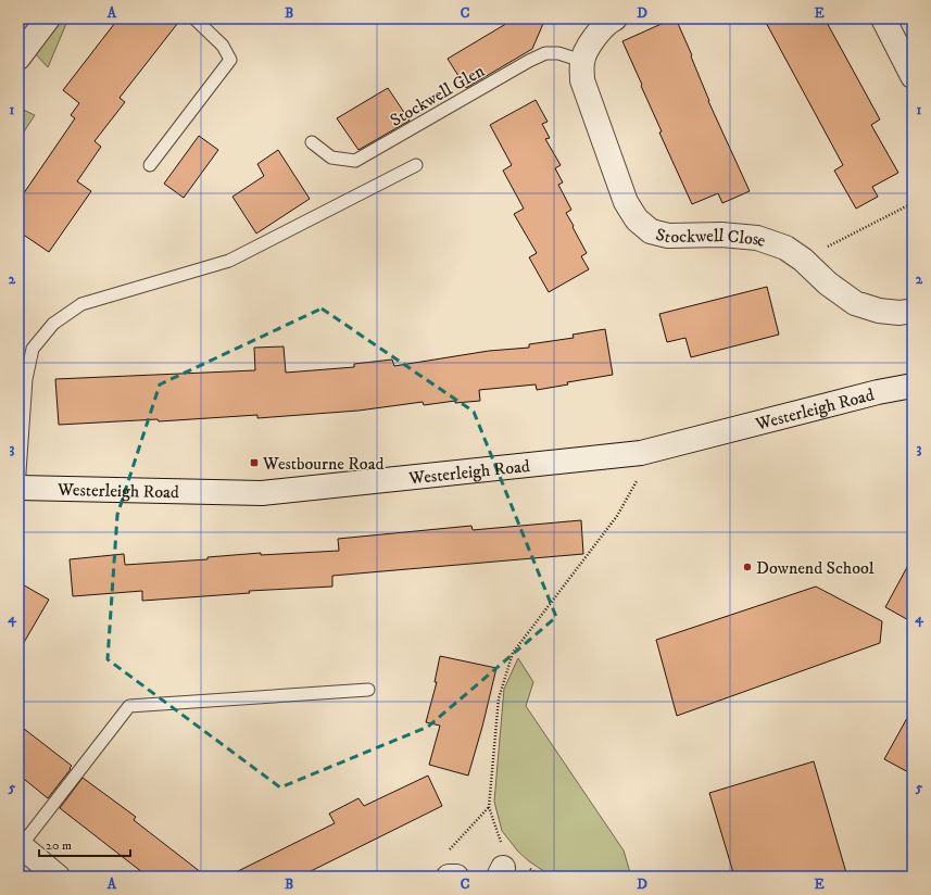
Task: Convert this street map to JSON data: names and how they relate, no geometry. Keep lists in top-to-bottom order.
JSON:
{
  "streets": {
    "street": ["Stockwell Close", "Westerleigh Road"],
    "lane": ["Stockwell Glen"]
  },
  "crossings": [
    ["Stockwell Glen", "Stockwell Close"]
  ],
  "places": {
    "transit": ["Westbourne Road"],
    "other": ["Downend School"]
  },
  "scale_bar": "20 m",
  "grid": {
    "columns": [
      "A",
      "B",
      "C",
      "D",
      "E"
    ],
    "rows": [
      "1",
      "2",
      "3",
      "4",
      "5"
    ]
  }
}
